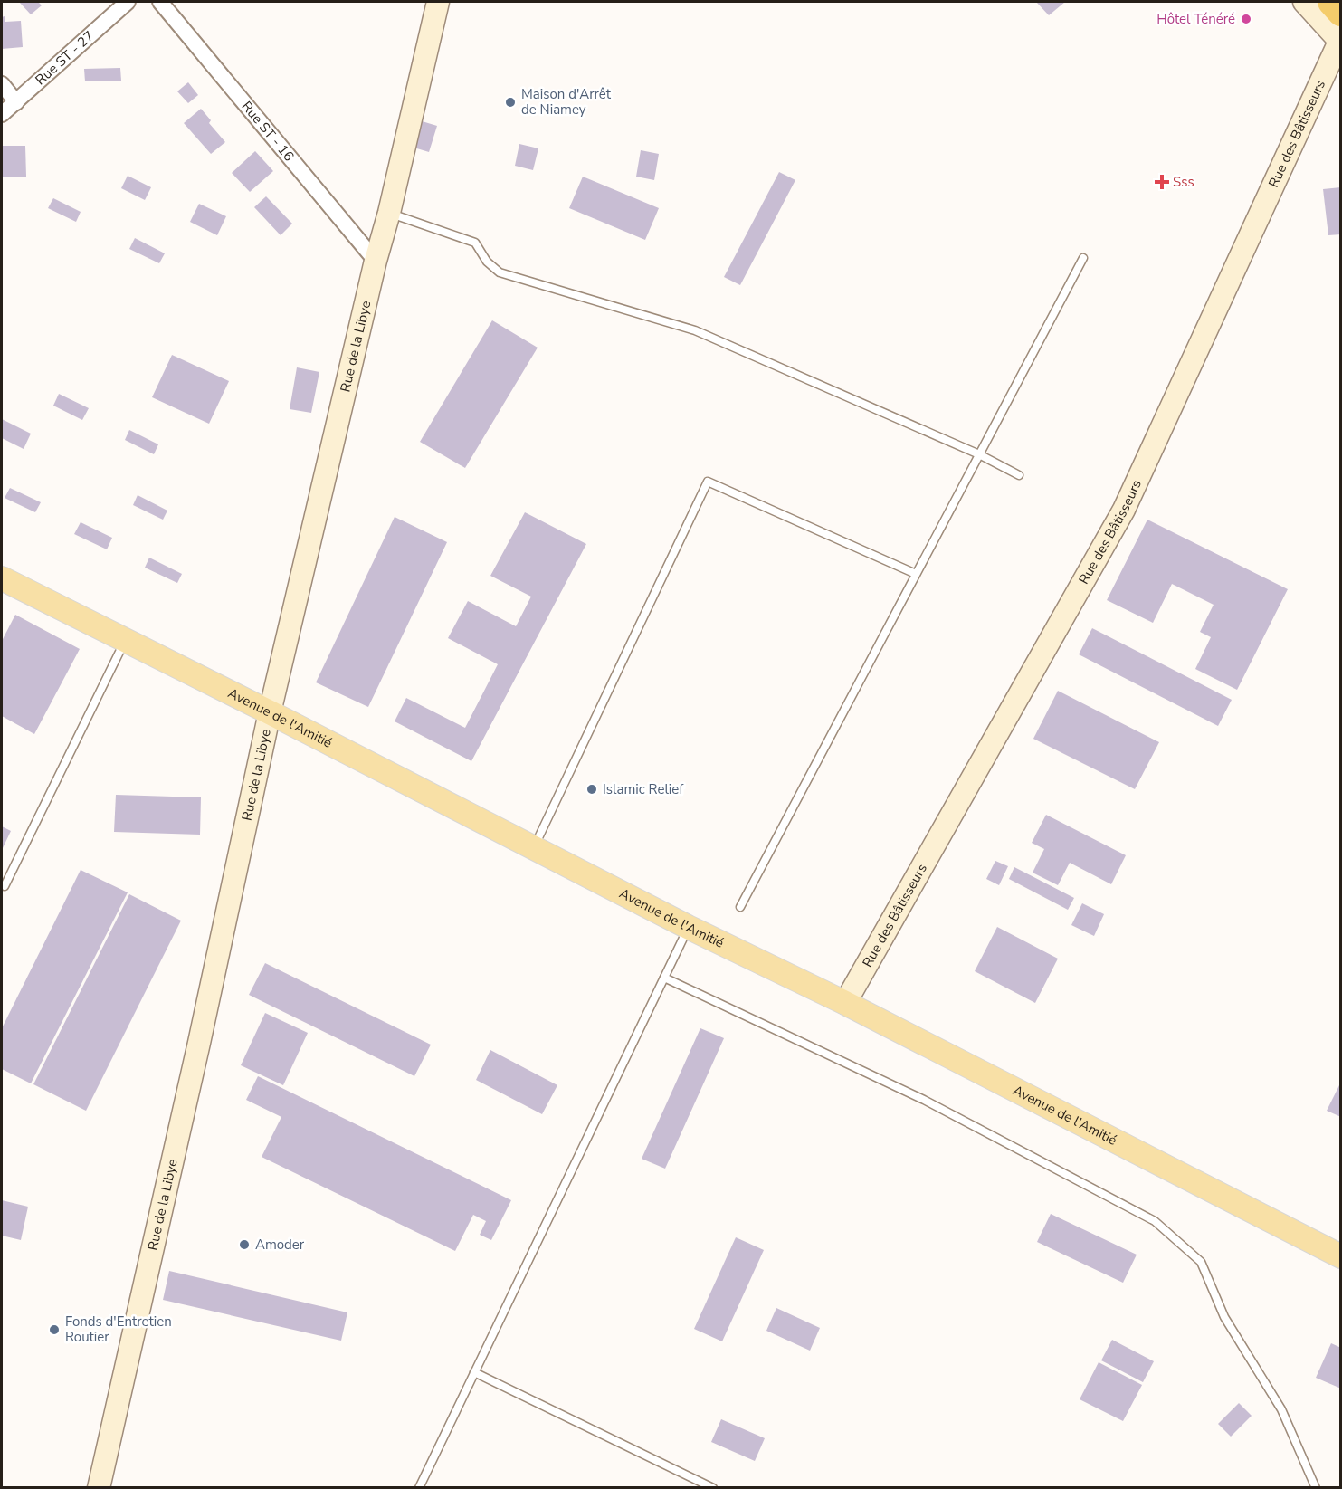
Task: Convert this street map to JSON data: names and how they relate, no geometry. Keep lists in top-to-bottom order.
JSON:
{
  "streets": {
    "main road": ["Avenue de l'Amitié"],
    "street": [
      "Rue ST - 27",
      "Rue ST - 16",
      "Rue des Bâtisseurs",
      "Rue de la Libye"
    ]
  },
  "crossings": [
    ["Rue ST - 16", "Rue de la Libye"],
    ["Rue des Bâtisseurs", "Avenue de l'Amitié"],
    ["Rue de la Libye", "Avenue de l'Amitié"]
  ],
  "places": {
    "other": [
      "Hôtel Ténéré",
      "Maison d'Arrêt de Niamey",
      "Islamic Relief",
      "Amoder",
      "Fonds d'Entretien Routier"
    ],
    "health": ["Sss"]
  }
}
